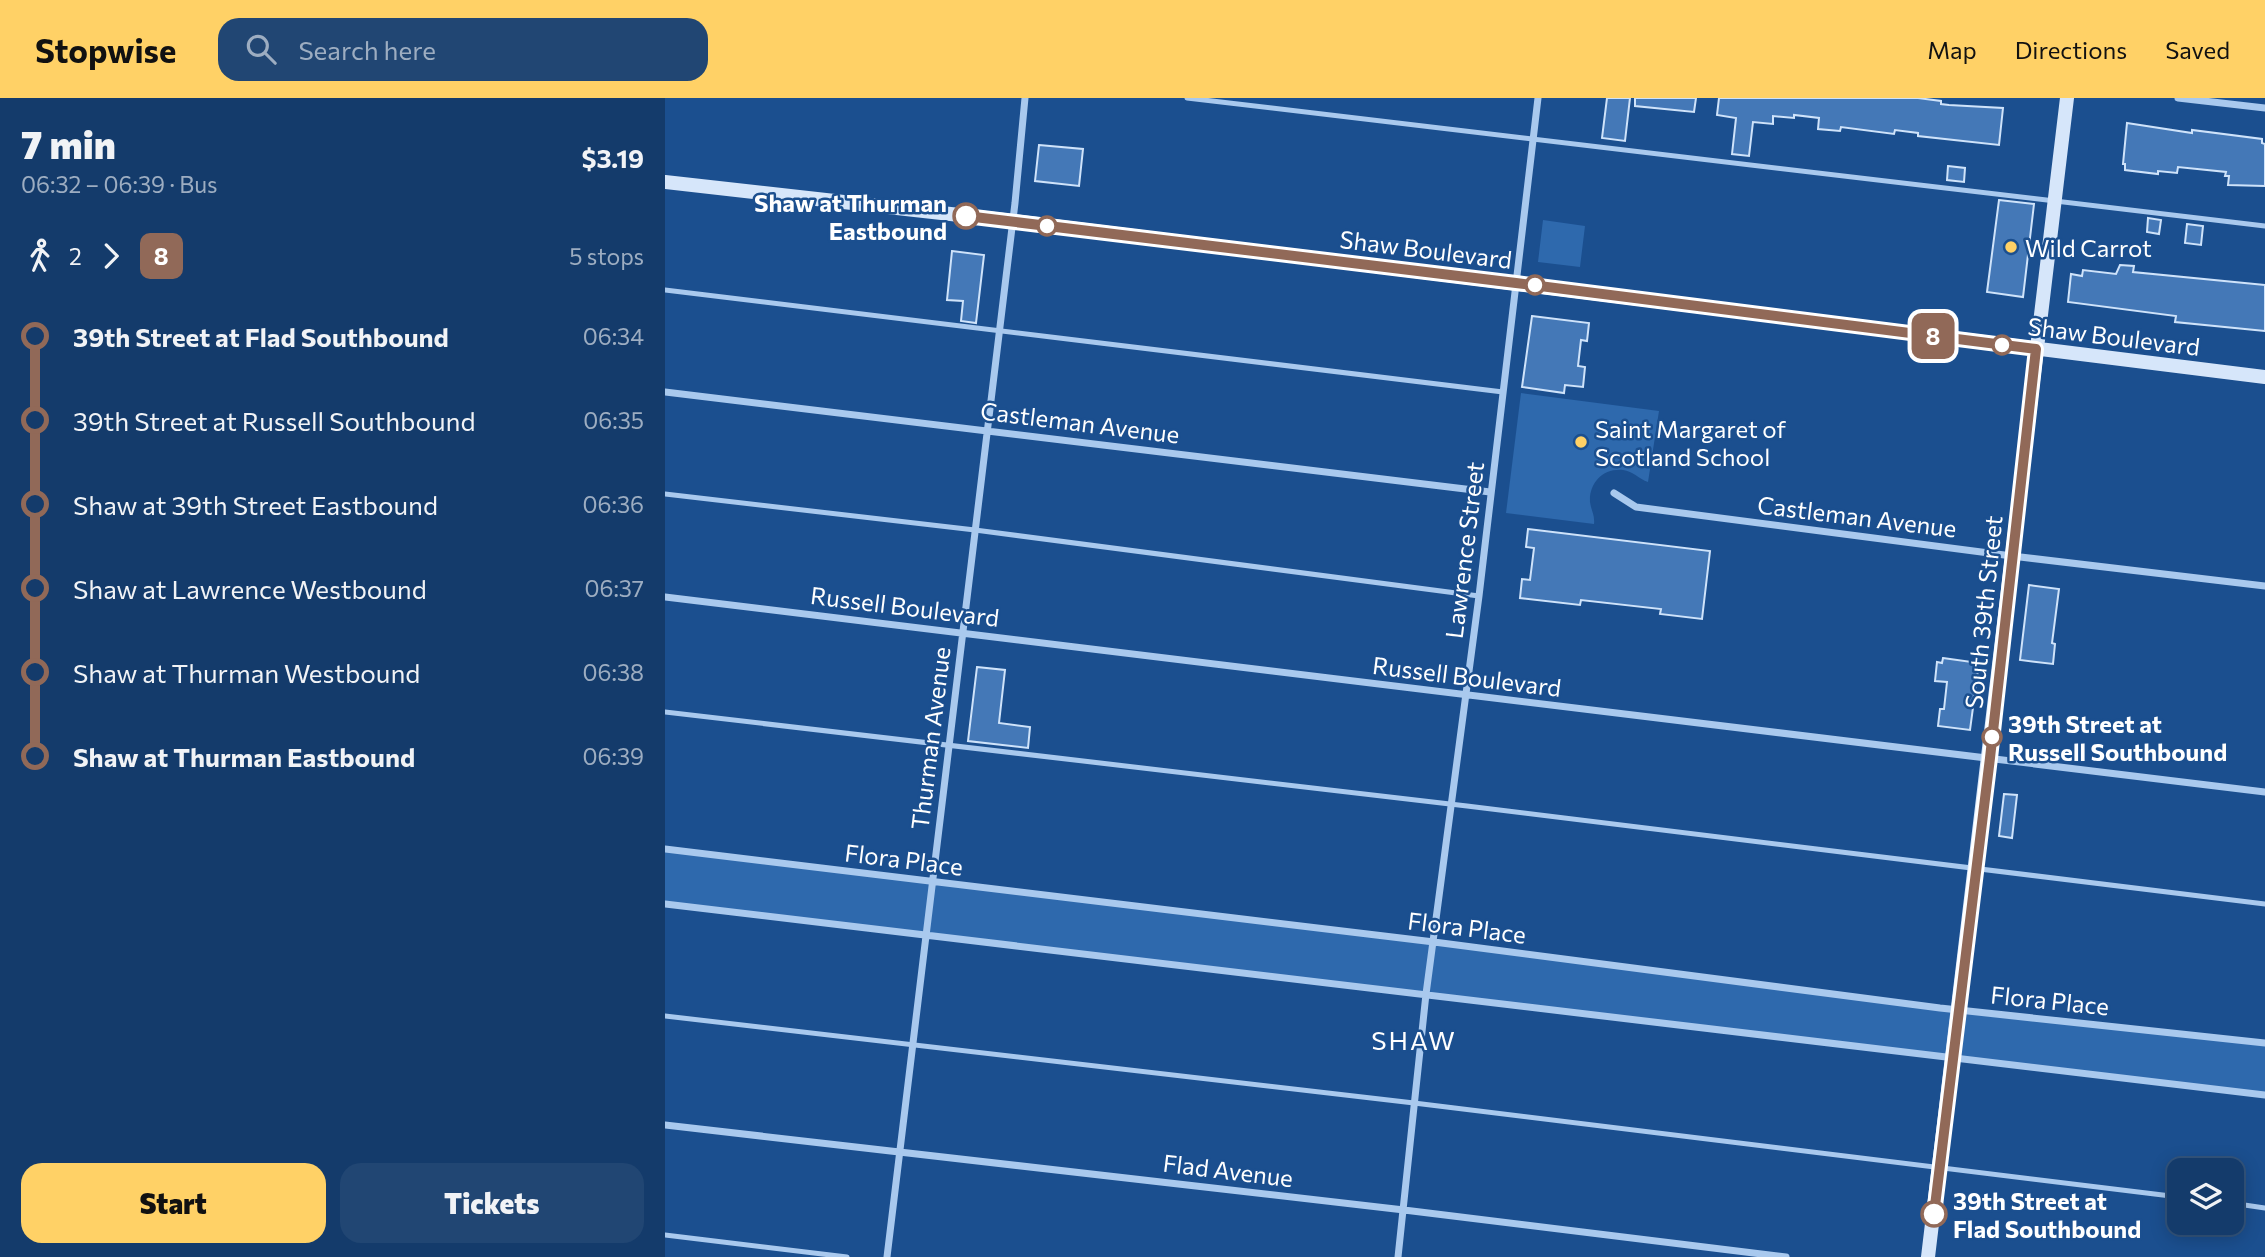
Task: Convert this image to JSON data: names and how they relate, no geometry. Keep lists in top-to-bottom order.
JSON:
{
  "streets": {
    "street": [
      "Shaw Boulevard",
      "Castleman Avenue",
      "Lawrence Street",
      "Russell Boulevard",
      "South 39th Street",
      "Thurman Avenue",
      "Flora Place",
      "Flad Avenue"
    ]
  },
  "crossings": [
    ["Shaw Boulevard", "Lawrence Street"],
    ["Shaw Boulevard", "South 39th Street"],
    ["Shaw Boulevard", "Thurman Avenue"],
    ["Castleman Avenue", "Lawrence Street"],
    ["Castleman Avenue", "South 39th Street"],
    ["Castleman Avenue", "Thurman Avenue"],
    ["Lawrence Street", "Russell Boulevard"],
    ["Lawrence Street", "Flora Place"],
    ["Lawrence Street", "Flad Avenue"],
    ["Russell Boulevard", "South 39th Street"],
    ["Russell Boulevard", "Thurman Avenue"],
    ["South 39th Street", "Flora Place"],
    ["Thurman Avenue", "Flora Place"],
    ["Thurman Avenue", "Flad Avenue"]
  ],
  "districts": ["SHAW"],
  "places": [
    "Shaw at Thurman Eastbound",
    "Wild Carrot",
    "Saint Margaret of Scotland School",
    "39th Street at Russell Southbound",
    "39th Street at Flad Southbound"
  ],
  "lines": ["bus line 8"],
  "page": {
    "header": "Stopwise",
    "search": "Search here",
    "nav": ["Map", "Directions", "Saved"],
    "heading": ["7 min", "06:32 – 06:39 · Bus", "$3.19"],
    "on_map": "8",
    "legs": ["2", "8", "5 stops"],
    "list": [
      {
        "name": "39th Street at Flad Southbound",
        "value": "06:34"
      },
      {
        "name": "39th Street at Russell Southbound",
        "value": "06:35"
      },
      {
        "name": "Shaw at 39th Street Eastbound",
        "value": "06:36"
      },
      {
        "name": "Shaw at Lawrence Westbound",
        "value": "06:37"
      },
      {
        "name": "Shaw at Thurman Westbound",
        "value": "06:38"
      },
      {
        "name": "Shaw at Thurman Eastbound",
        "value": "06:39"
      }
    ],
    "buttons": ["Start", "Tickets"]
  }
}
